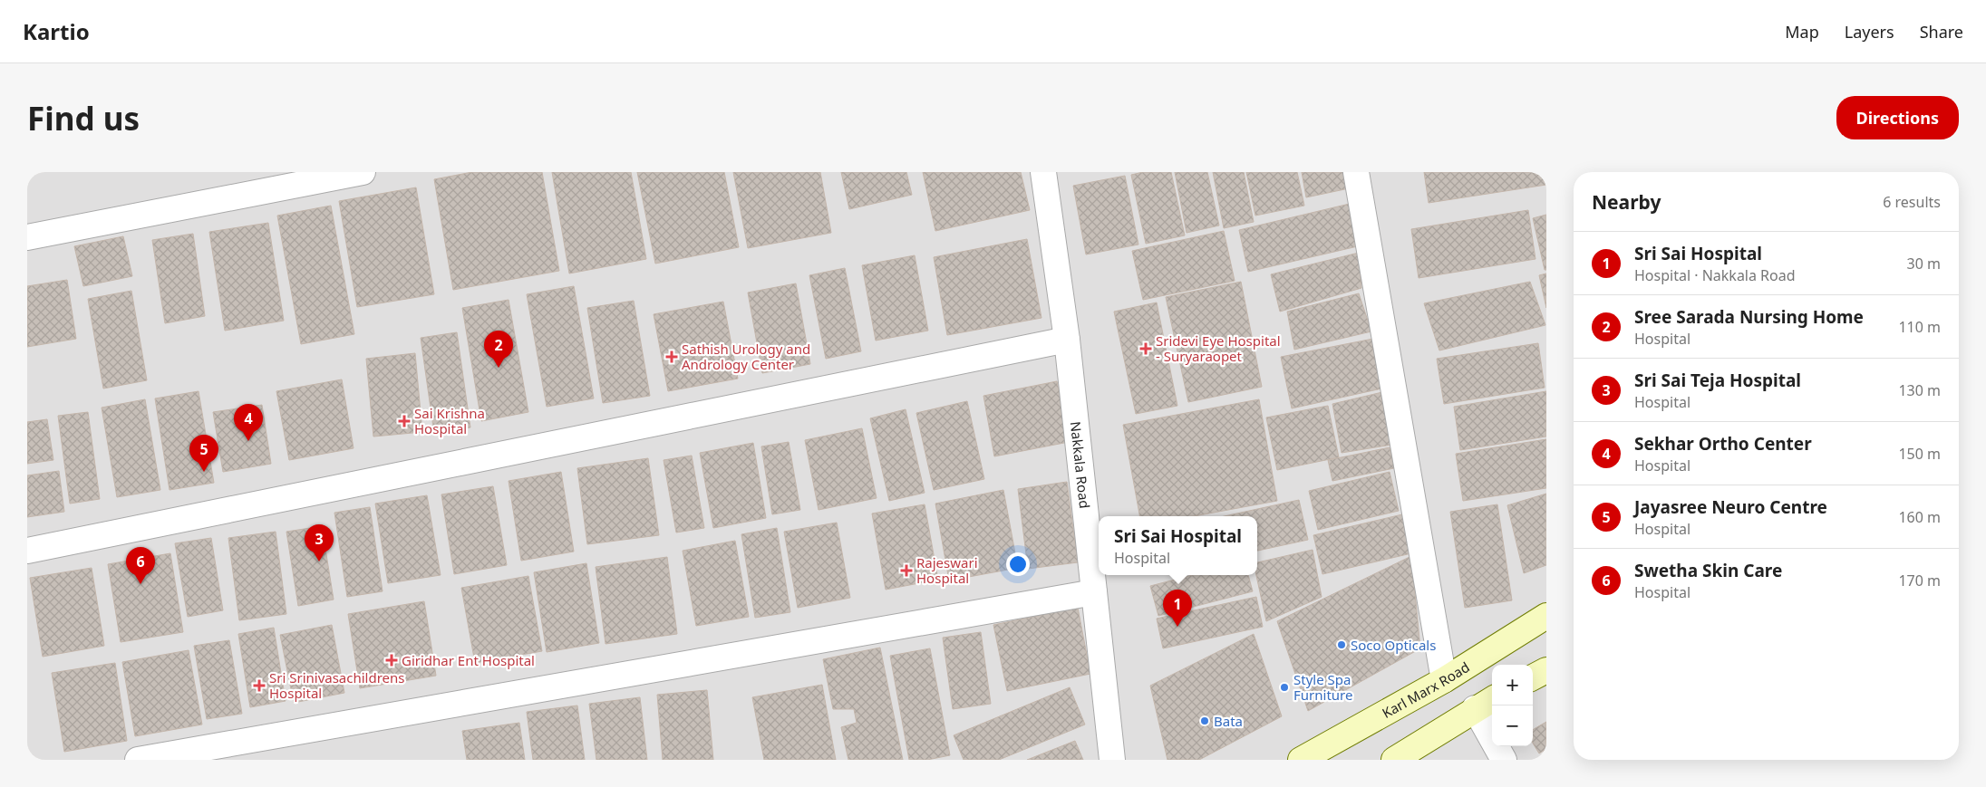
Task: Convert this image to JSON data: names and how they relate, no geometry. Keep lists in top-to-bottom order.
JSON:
{
  "streets": {
    "main road": ["Karl Marx Road"],
    "street": ["Nakkala Road"]
  },
  "places": {
    "health": [
      "Sridevi Eye Hospital - Suryaraopet",
      "Sathish Urology and Andrology Center",
      "Sai Krishna Hospital",
      "Rajeswari Hospital",
      "Giridhar Ent Hospital",
      "Sri Srinivasachildrens Hospital"
    ],
    "other": ["Soco Opticals", "Style Spa Furniture", "Bata"]
  },
  "page": {
    "header": "Kartio",
    "nav": ["Map", "Layers", "Share"],
    "buttons": "Directions",
    "title": "Find us",
    "heading": ["Nearby", "6 results"],
    "list": [
      {
        "mark": "1",
        "name": "Sri Sai Hospital",
        "note": "Hospital · Nakkala Road",
        "value": "30 m"
      },
      {
        "mark": "2",
        "name": "Sree Sarada Nursing Home",
        "note": "Hospital",
        "value": "110 m"
      },
      {
        "mark": "3",
        "name": "Sri Sai Teja Hospital",
        "note": "Hospital",
        "value": "130 m"
      },
      {
        "mark": "4",
        "name": "Sekhar Ortho Center",
        "note": "Hospital",
        "value": "150 m"
      },
      {
        "mark": "5",
        "name": "Jayasree Neuro Centre",
        "note": "Hospital",
        "value": "160 m"
      },
      {
        "mark": "6",
        "name": "Swetha Skin Care",
        "note": "Hospital",
        "value": "170 m"
      }
    ],
    "pins": [
      "2",
      "4",
      "5",
      "3",
      "6",
      "1"
    ],
    "popup": ["Sri Sai Hospital", "Hospital"],
    "map_buttons": ["+", "−"]
  }
}
